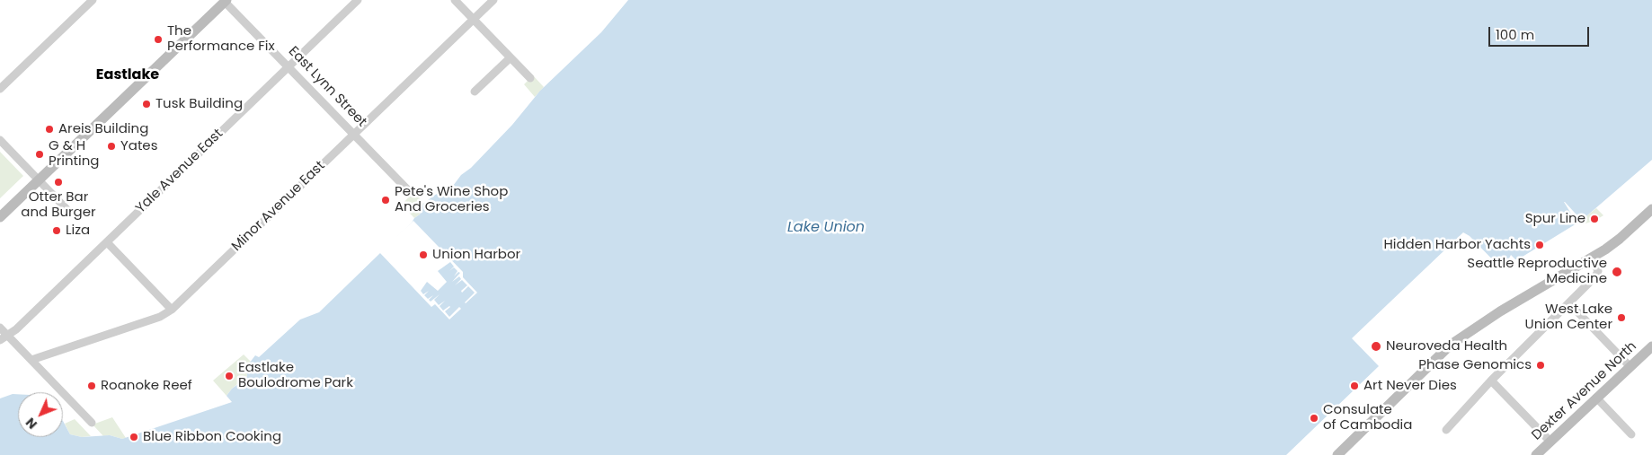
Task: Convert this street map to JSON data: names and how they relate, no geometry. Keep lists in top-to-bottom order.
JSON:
{
  "streets": {
    "main road": ["Dexter Avenue North"],
    "street": ["East Lynn Street", "Yale Avenue East", "Minor Avenue East"]
  },
  "crossings": [
    ["East Lynn Street", "Yale Avenue East"],
    ["East Lynn Street", "Minor Avenue East"]
  ],
  "districts": ["Eastlake"],
  "water": ["Lake Union"],
  "places": [
    "The Performance Fix",
    "Tusk Building",
    "Areis Building",
    "Yates",
    "G & H Printing",
    "Otter Bar and Burger",
    "Pete's Wine Shop And Groceries",
    "Spur Line",
    "Liza",
    "Hidden Harbor Yachts",
    "Union Harbor",
    "Seattle Reproductive Medicine",
    "West Lake Union Center",
    "Neuroveda Health",
    "Phase Genomics",
    "Eastlake Boulodrome Park",
    "Roanoke Reef",
    "Art Never Dies",
    "Consulate of Cambodia",
    "Blue Ribbon Cooking"
  ],
  "scale_bar": "100 m",
  "north": "bottom left"
}
